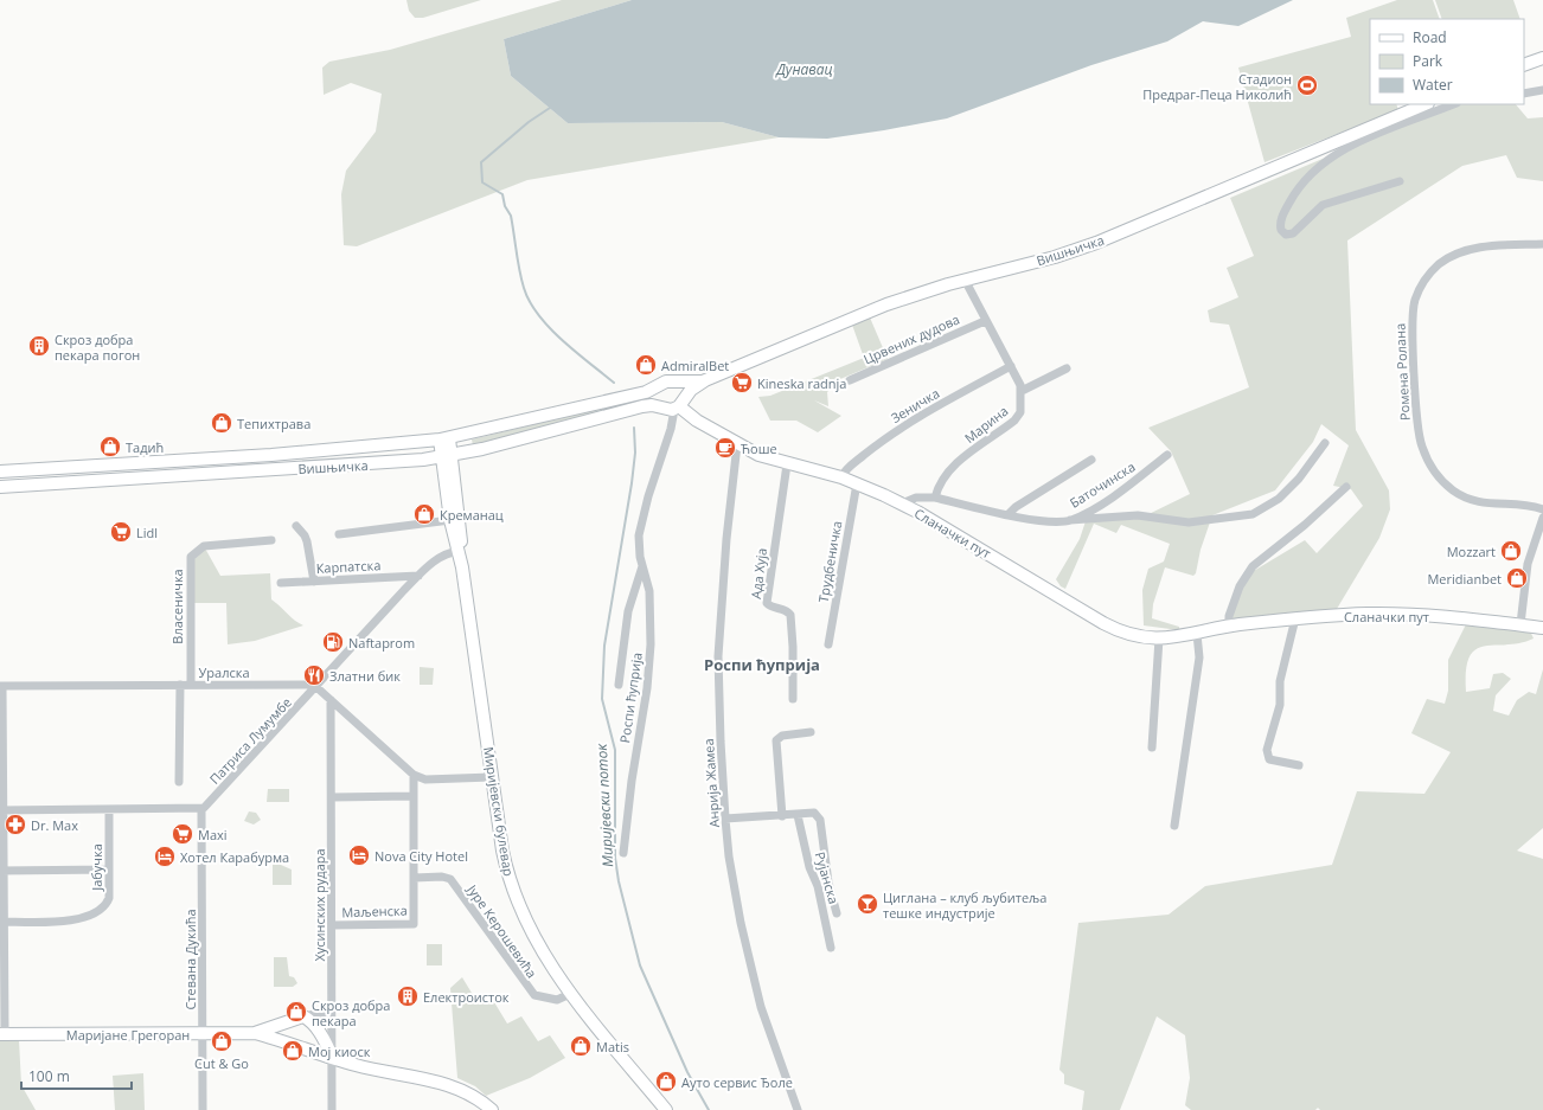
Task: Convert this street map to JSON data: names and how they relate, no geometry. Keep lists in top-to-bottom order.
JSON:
{
  "streets": {
    "street": [
      "Вишњичка",
      "Црвених дудова",
      "Ромена Ролана",
      "Зеничка",
      "Марина",
      "Баточинска",
      "Сланачки пут",
      "Трудбеничка",
      "Карпатска",
      "Ада Хуја",
      "Власеничка",
      "Уралска",
      "Роспи ћуприја",
      "Патриса Лумумбе",
      "Анрија Жамеа",
      "Миријевски булевар",
      "Јабучка",
      "Рујанска",
      "Хусинских рудара",
      "Маљенска",
      "Јуре Керошевића",
      "Стевана Дукића",
      "Маријане Грегоран"
    ]
  },
  "crossings": [
    ["Вишњичка", "Марина"],
    ["Вишњичка", "Сланачки пут"],
    ["Вишњичка", "Роспи ћуприја"],
    ["Вишњичка", "Миријевски булевар"],
    ["Црвених дудова", "Марина"],
    ["Зеничка", "Марина"],
    ["Зеничка", "Сланачки пут"],
    ["Марина", "Баточинска"],
    ["Сланачки пут", "Трудбеничка"],
    ["Сланачки пут", "Ада Хуја"],
    ["Сланачки пут", "Роспи ћуприја"],
    ["Сланачки пут", "Анрија Жамеа"],
    ["Карпатска", "Патриса Лумумбе"],
    ["Власеничка", "Уралска"],
    ["Уралска", "Патриса Лумумбе"],
    ["Патриса Лумумбе", "Миријевски булевар"],
    ["Патриса Лумумбе", "Стевана Дукића"],
    ["Миријевски булевар", "Јуре Керошевића"],
    ["Хусинских рудара", "Маљенска"],
    ["Маљенска", "Јуре Керошевића"],
    ["Стевана Дукића", "Маријане Грегоран"]
  ],
  "districts": ["Роспи ћуприја"],
  "water": ["Дунавац", "Миријевски поток"],
  "places": {
    "sports": ["Стадион Предраг-Пеца Николић"],
    "building": ["Скроз добра пекара погон", "Електроисток"],
    "shop": [
      "AdmiralBet",
      "Тепихтрава",
      "Тадић",
      "Креманац",
      "Mozzart",
      "Meridianbet",
      "Скроз добра пекара",
      "Cut & Go",
      "Matis",
      "Мој киоск",
      "Ауто сервис Ђоле"
    ],
    "supermarket": ["Kineska radnja", "Lidl", "Maxi"],
    "cafe": ["Ћоше"],
    "fuel station": ["Naftaprom"],
    "restaurant": ["Златни бик"],
    "pharmacy": ["Dr. Max"],
    "hotel": ["Nova City Hotel", "Хотел Карабурма"],
    "bar": ["Циглана – клуб љубитеља тешке индустрије"]
  },
  "legend": ["Road", "Park", "Water"],
  "scale_bar": "100 m"
}
